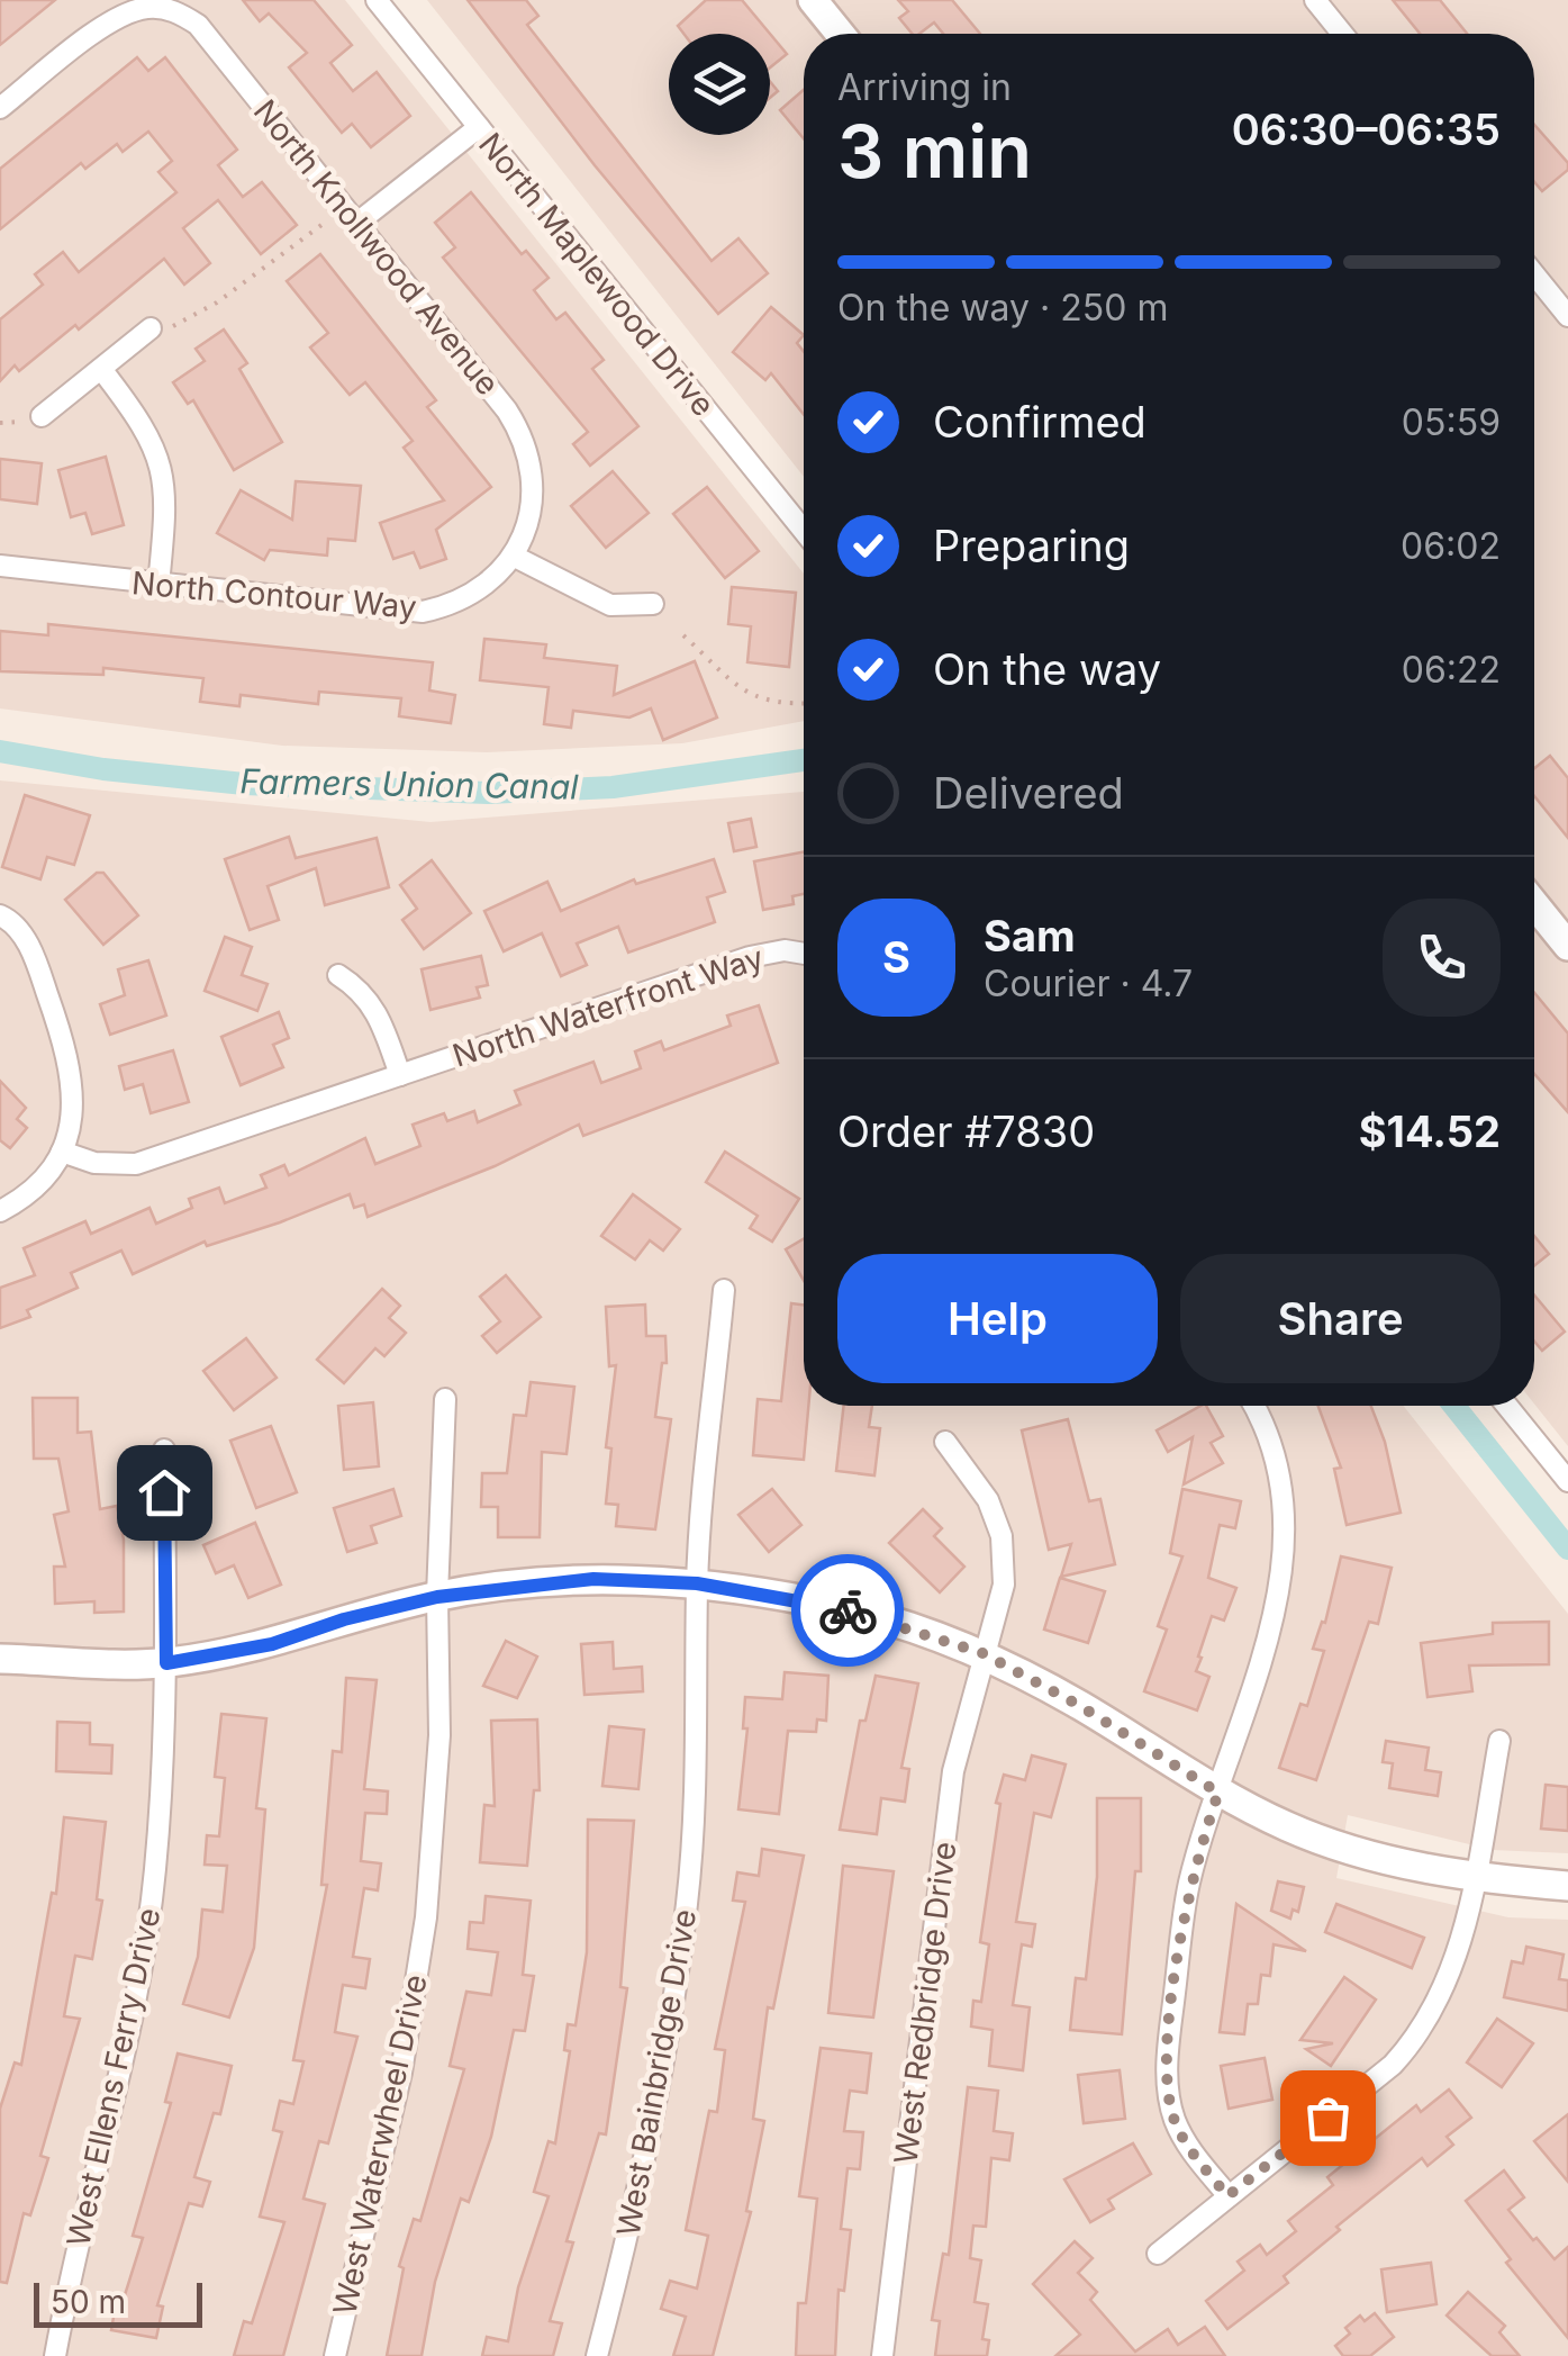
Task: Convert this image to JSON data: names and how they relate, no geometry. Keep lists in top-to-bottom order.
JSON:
{
  "streets": {
    "street": [
      "North Knollwood Avenue",
      "North Maplewood Drive",
      "North Contour Way",
      "North Waterfront Way",
      "West Redbridge Drive",
      "West Bainbridge Drive",
      "West Ellens Ferry Drive",
      "West Waterwheel Drive"
    ]
  },
  "crossings": [
    ["North Knollwood Avenue", "North Contour Way"]
  ],
  "water": ["Farmers Union Canal"],
  "scale_bar": "50 m",
  "page": {
    "heading": ["3 min", "Arriving in", "06:30–06:35"],
    "panel": [
      "Sam",
      "Courier · 4.7",
      "Order #7830",
      "$14.52"
    ],
    "bar": "On the way · 250 m",
    "list": [
      ["Confirmed", "05:59"],
      ["Preparing", "06:02"],
      ["On the way", "06:22"],
      "Delivered"
    ],
    "round": "S",
    "buttons": ["Help", "Share"],
    "scale": "50 m"
  }
}
